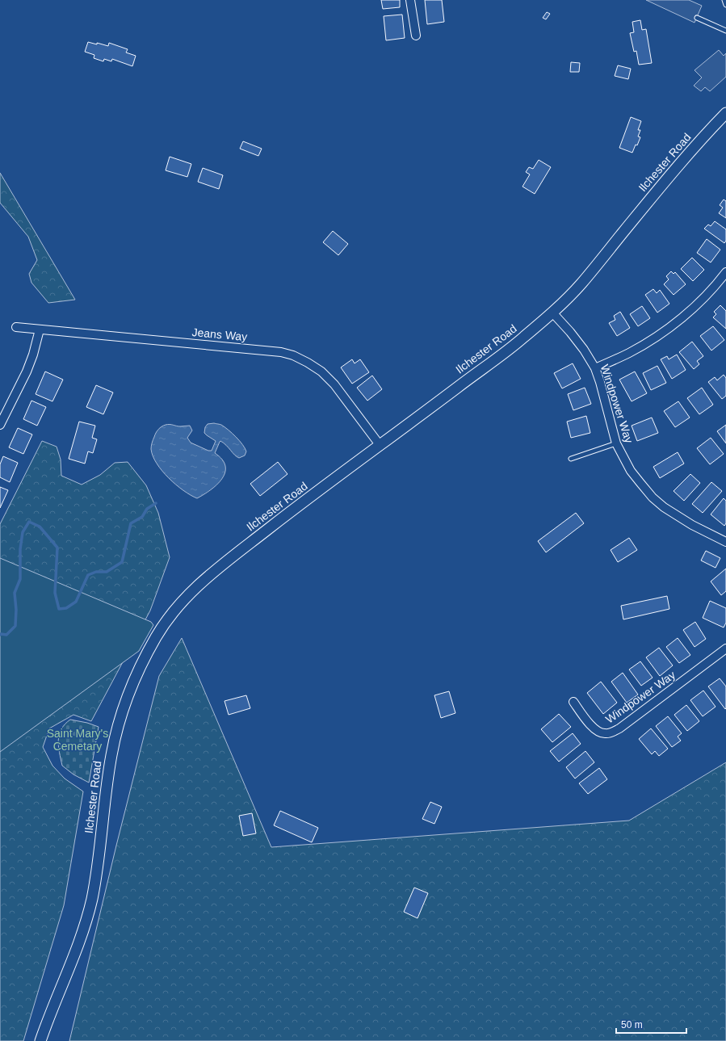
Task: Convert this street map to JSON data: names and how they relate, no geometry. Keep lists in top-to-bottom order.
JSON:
{
  "streets": {
    "street": ["Ilchester Road", "Jeans Way", "Windpower Way"]
  },
  "crossings": [
    ["Ilchester Road", "Jeans Way"],
    ["Ilchester Road", "Windpower Way"]
  ],
  "parks": ["Saint Mary's Cemetary"],
  "scale_bar": "50 m"
}
